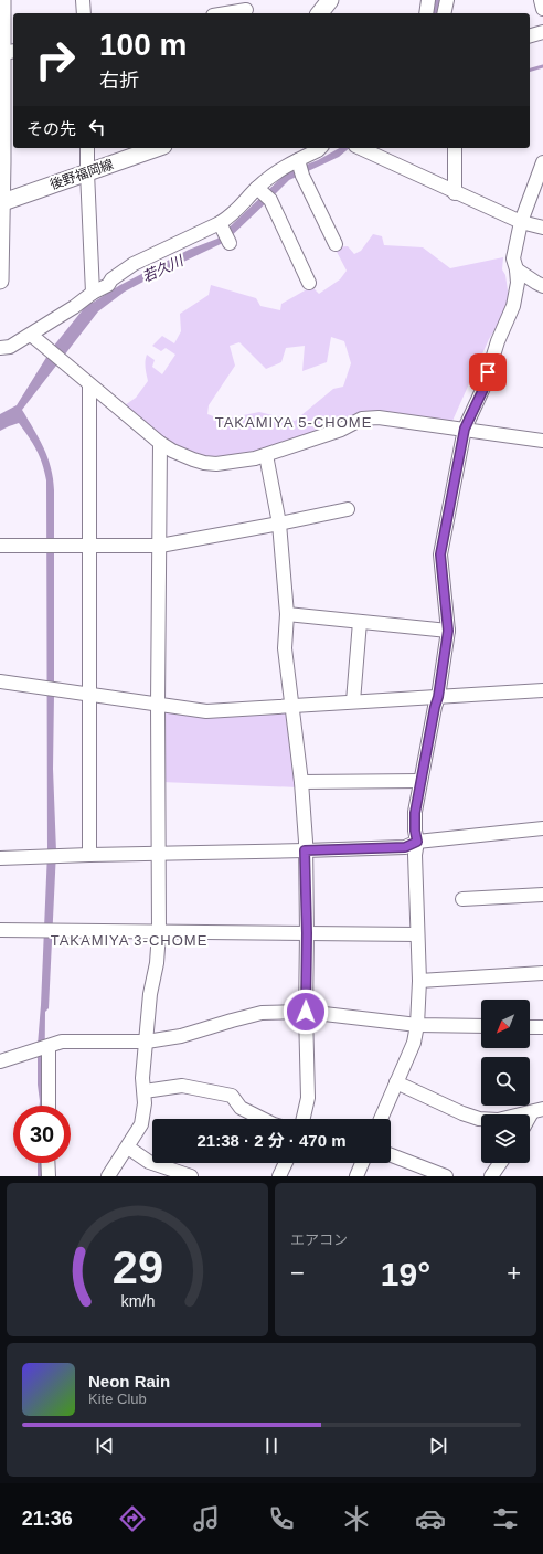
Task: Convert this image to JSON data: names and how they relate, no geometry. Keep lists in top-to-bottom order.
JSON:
{
  "streets": {
    "main road": ["後野福岡線"]
  },
  "districts": ["TAKAMIYA 5-CHOME", "TAKAMIYA 3-CHOME"],
  "water": ["若久川"],
  "north": "bottom left",
  "page": {
    "turn": ["100 m", "右折"],
    "then": "その先",
    "limit": "30",
    "trip": "21:38 · 2 分 · 470 m",
    "tile": "エアコン",
    "heat": ["−", "19°", "+"],
    "song": ["Neon Rain", "Kite Club"],
    "tabs": "21:36",
    "gauge": ["29", "km/h"]
  }
}
